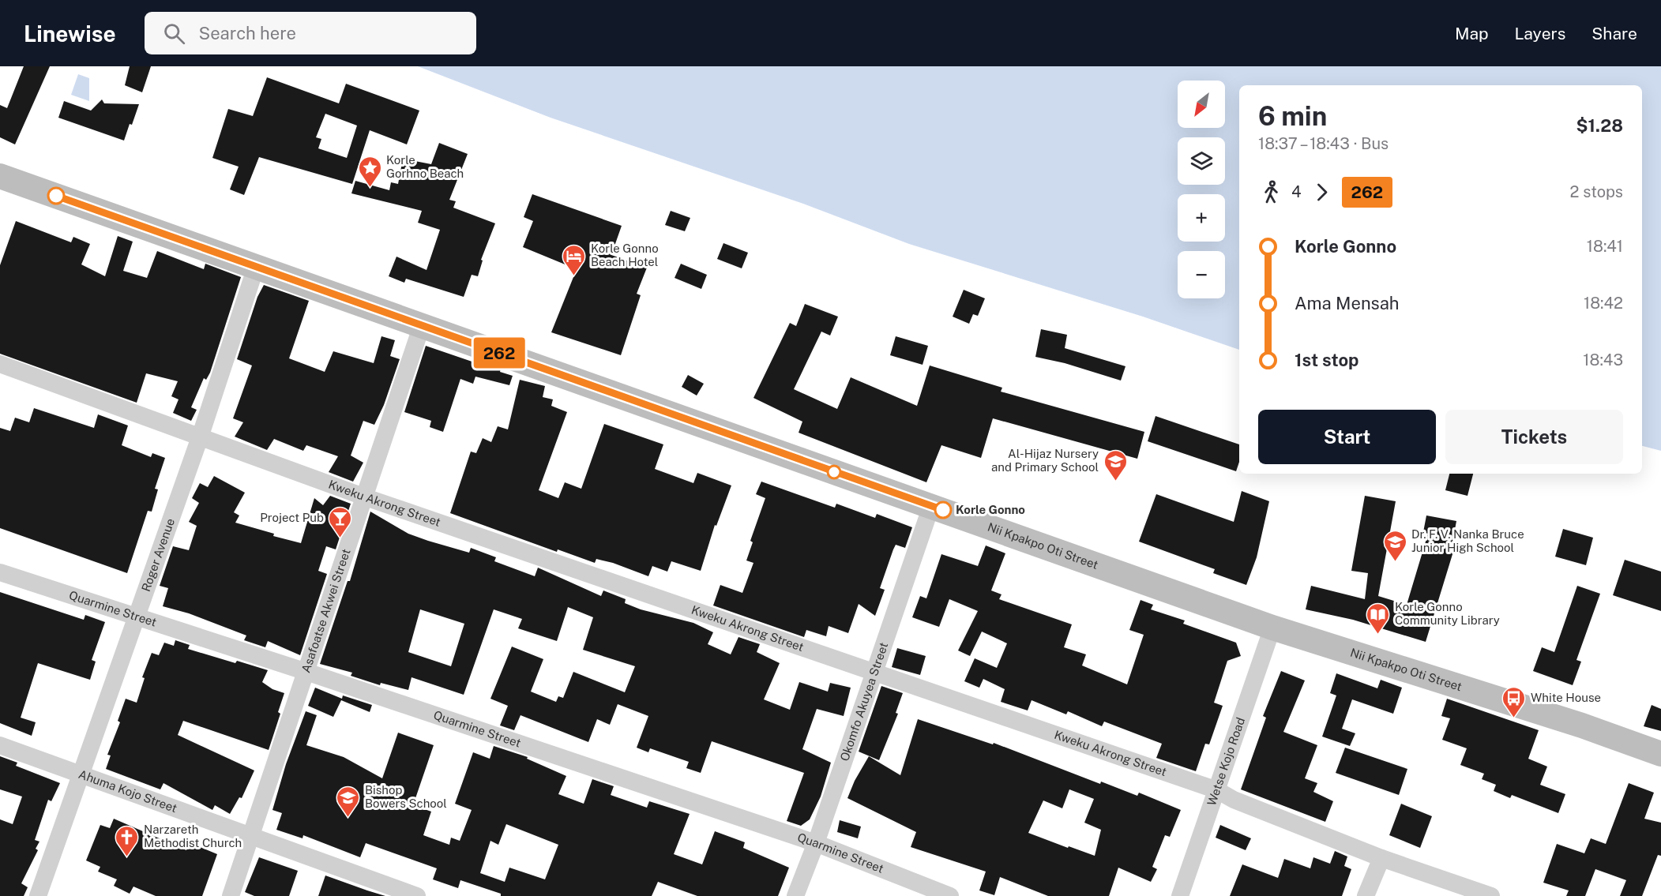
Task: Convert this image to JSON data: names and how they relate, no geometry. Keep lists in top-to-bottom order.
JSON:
{
  "streets": {
    "main road": ["Nii Kpakpo Oti Street"],
    "street": [
      "Kweku Akrong Street",
      "Roger Avenue",
      "Quarmine Street",
      "Asafoatse Akwei Street",
      "Okomfo Akuyea Street",
      "Wetse Kojo Road",
      "Ahuma Kojo Street"
    ]
  },
  "crossings": [
    ["Kweku Akrong Street", "Roger Avenue"],
    ["Kweku Akrong Street", "Asafoatse Akwei Street"],
    ["Kweku Akrong Street", "Okomfo Akuyea Street"],
    ["Kweku Akrong Street", "Wetse Kojo Road"],
    ["Nii Kpakpo Oti Street", "Roger Avenue"],
    ["Nii Kpakpo Oti Street", "Asafoatse Akwei Street"],
    ["Nii Kpakpo Oti Street", "Okomfo Akuyea Street"],
    ["Nii Kpakpo Oti Street", "Wetse Kojo Road"],
    ["Roger Avenue", "Quarmine Street"],
    ["Roger Avenue", "Ahuma Kojo Street"],
    ["Quarmine Street", "Asafoatse Akwei Street"],
    ["Quarmine Street", "Okomfo Akuyea Street"],
    ["Asafoatse Akwei Street", "Ahuma Kojo Street"]
  ],
  "places": {
    "place": ["Korle Gorhno Beach"],
    "hotel": ["Korle Gonno Beach Hotel"],
    "school or university": ["Al-Hijaz Nursery and Primary School", "Dr. F. V. Nanka Bruce Junior High School", "Bishop Bowers School"],
    "other": ["Korle Gonno"],
    "bar": ["Project Pub"],
    "library": ["Korle Gonno Community Library"],
    "bus stop": ["White House"],
    "church": ["Narzareth Methodist Church"]
  },
  "lines": ["bus line 262"],
  "north": "bottom left",
  "page": {
    "header": "Linewise",
    "search": "Search here",
    "nav": ["Map", "Layers", "Share"],
    "on_map": "262",
    "map_buttons": ["+", "−"],
    "heading": ["6 min", "18:37 – 18:43 · Bus", "$1.28"],
    "legs": ["4", "262", "2 stops"],
    "list": [
      {
        "name": "Korle Gonno",
        "value": "18:41"
      },
      {
        "name": "Ama Mensah",
        "value": "18:42"
      },
      {
        "name": "1st stop",
        "value": "18:43"
      }
    ],
    "buttons": ["Start", "Tickets"]
  }
}
